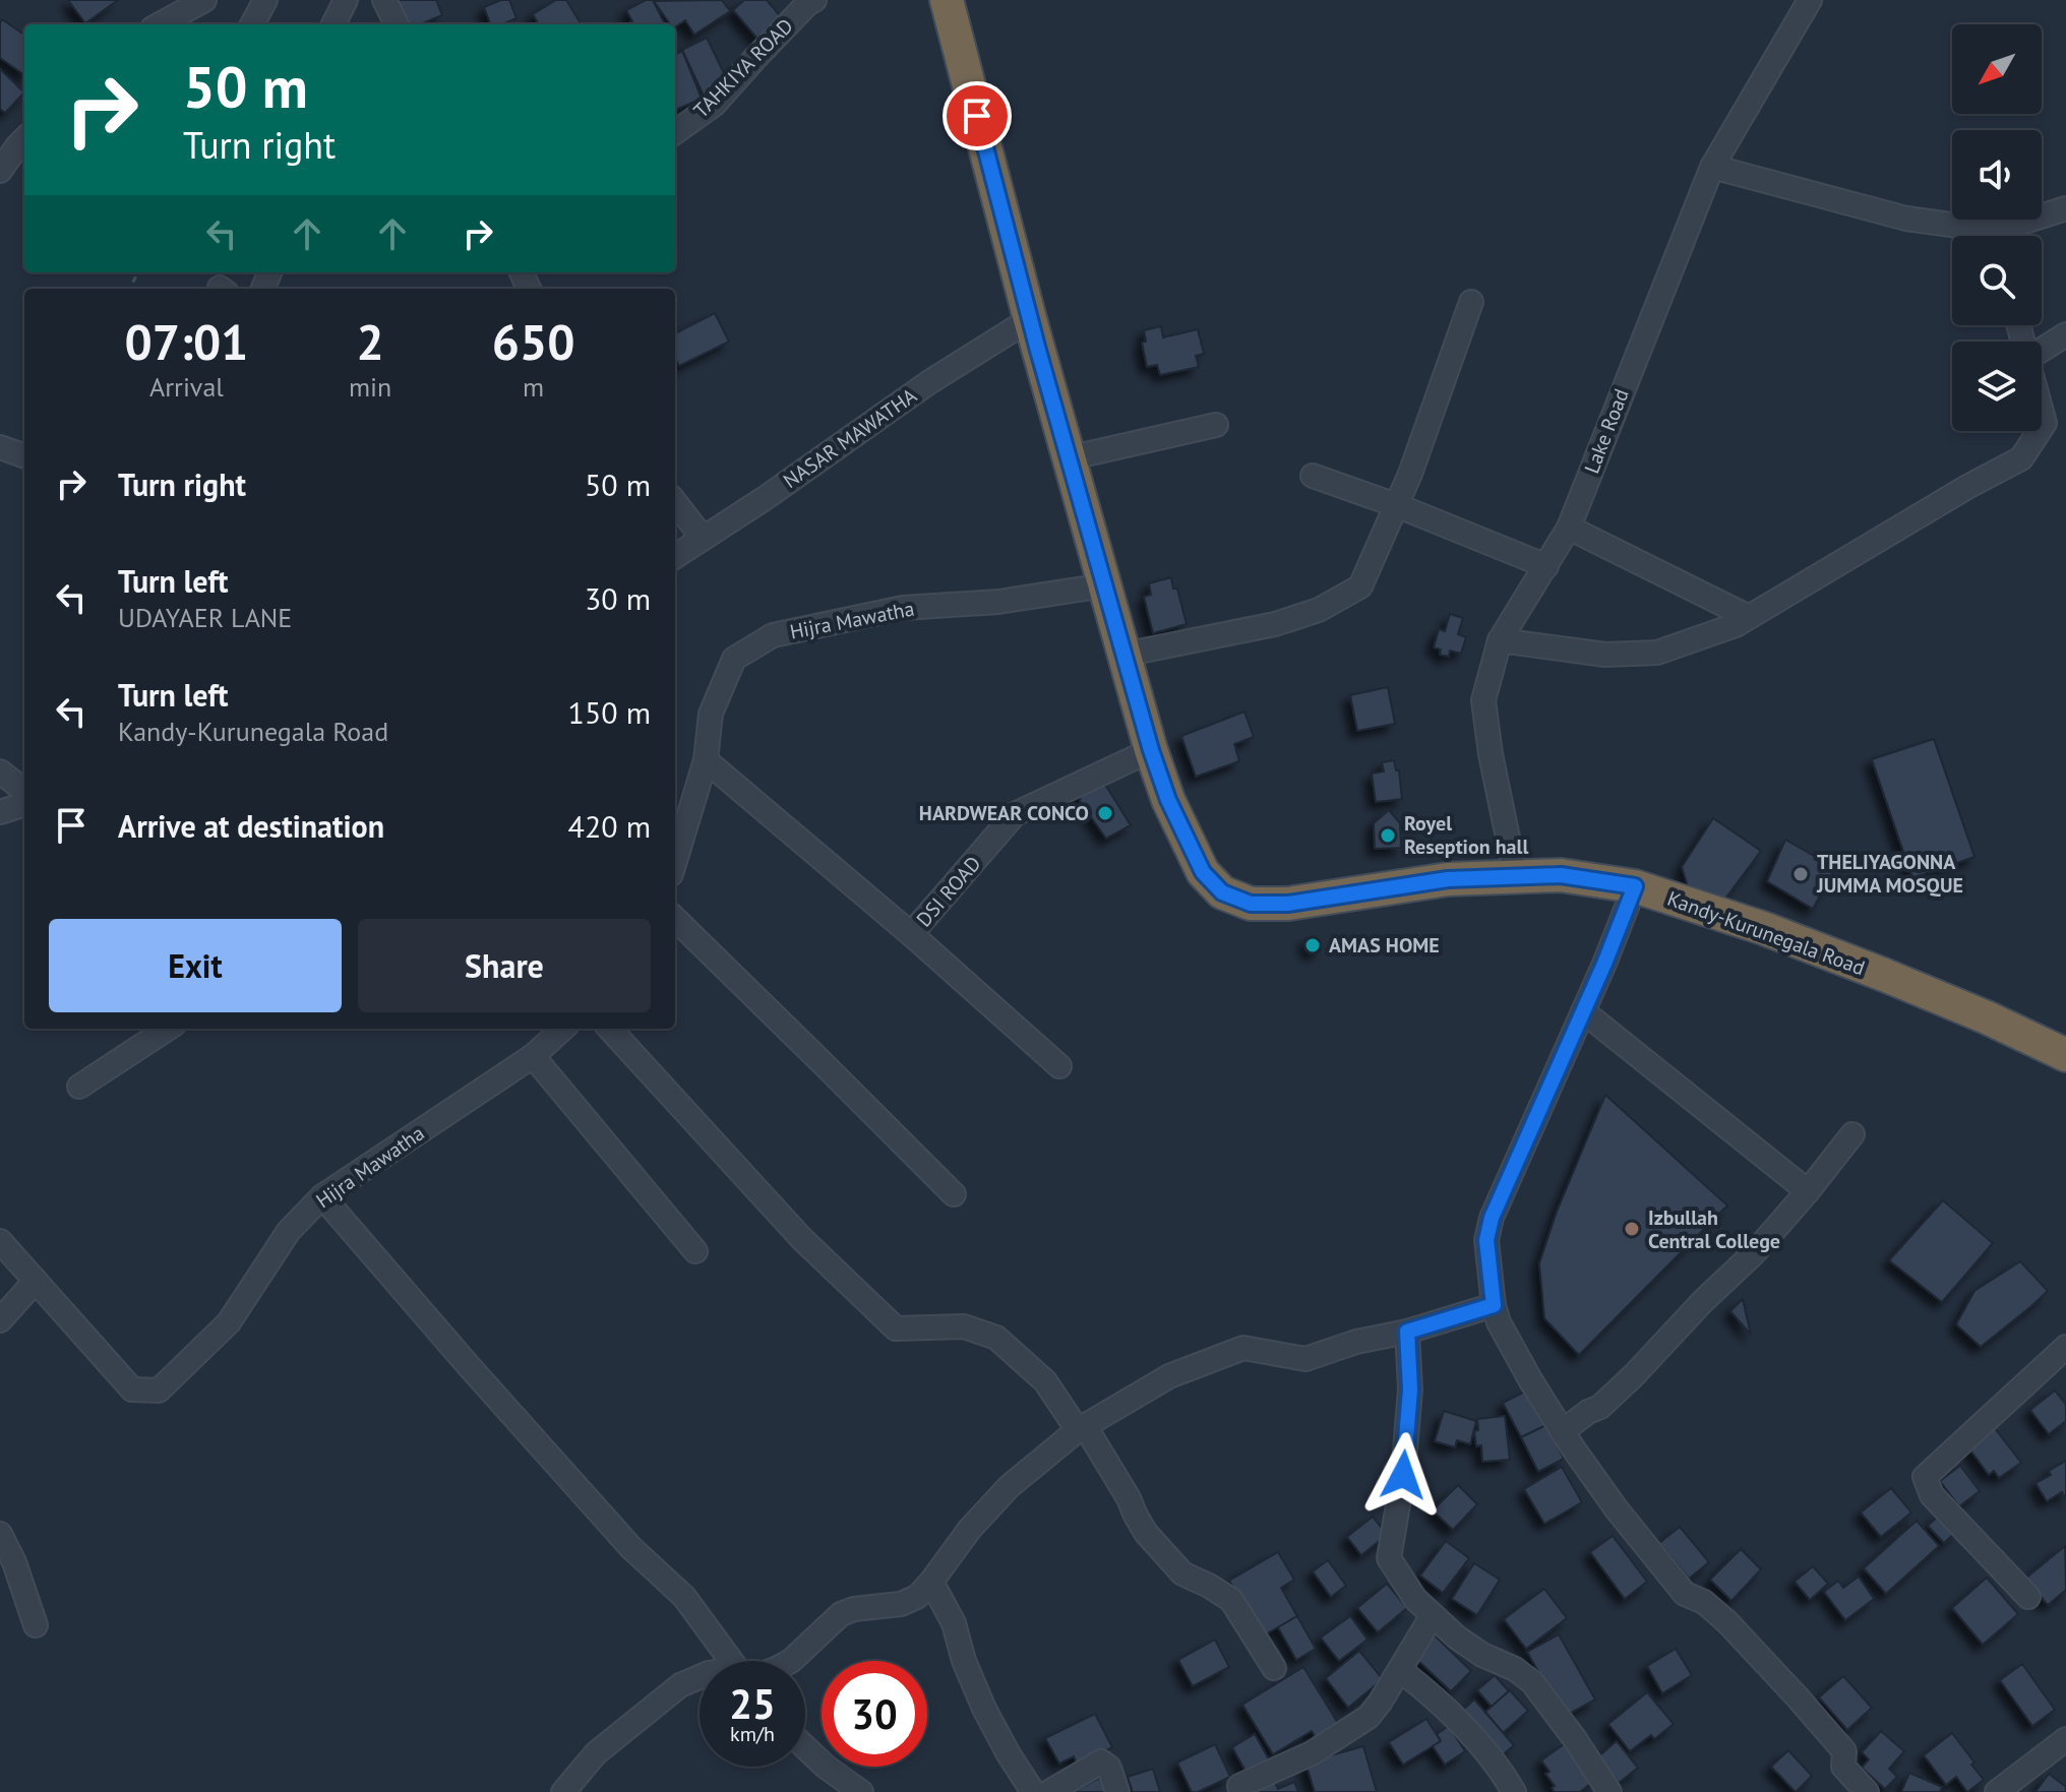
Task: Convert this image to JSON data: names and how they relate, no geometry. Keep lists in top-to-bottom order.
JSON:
{
  "streets": {
    "highway": ["Kandy-Kurunegala Road"],
    "street": [
      "TAHKIYA ROAD",
      "Lake Road",
      "NASAR MAWATHA",
      "Hijra Mawatha",
      "DSI ROAD"
    ]
  },
  "crossings": [
    ["Lake Road", "Kandy-Kurunegala Road"],
    ["NASAR MAWATHA", "Kandy-Kurunegala Road"],
    ["Hijra Mawatha", "Kandy-Kurunegala Road"],
    ["DSI ROAD", "Kandy-Kurunegala Road"]
  ],
  "places": [
    "HARDWEAR CONCO",
    "Royel Reseption hall",
    "THELIYAGONNA JUMMA MOSQUE",
    "AMAS HOME",
    "Izbullah Central College"
  ],
  "north": "bottom left",
  "page": {
    "turn": ["50 m", "Turn right"],
    "eta": [
      "07:01",
      "Arrival",
      "2",
      "min",
      "650",
      "m"
    ],
    "list": [
      {
        "name": "Turn right",
        "value": "50 m"
      },
      {
        "name": "Turn left",
        "note": "UDAYAER LANE",
        "value": "30 m"
      },
      {
        "name": "Turn left",
        "note": "Kandy-Kurunegala Road",
        "value": "150 m"
      },
      {
        "name": "Arrive at destination",
        "value": "420 m"
      }
    ],
    "buttons": ["Exit", "Share"],
    "speed": "25 km/h",
    "limit": "30"
  }
}
